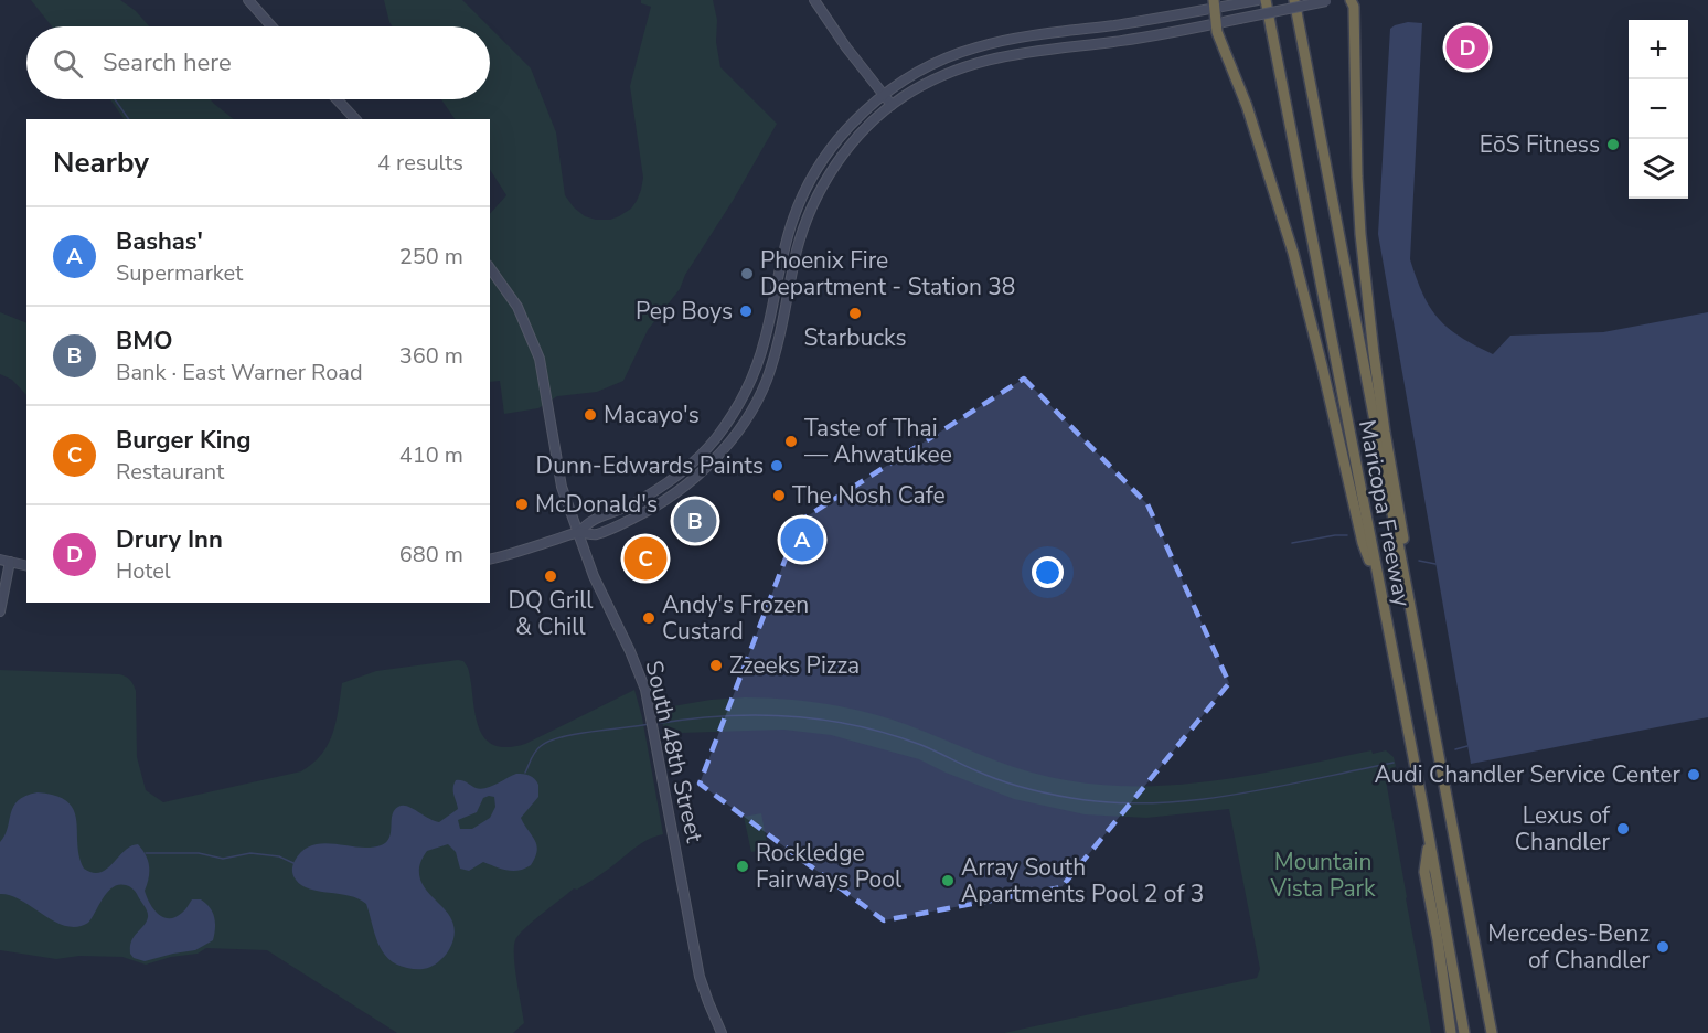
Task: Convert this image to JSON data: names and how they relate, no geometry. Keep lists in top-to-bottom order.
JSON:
{
  "streets": {
    "highway": ["Maricopa Freeway"],
    "main road": ["South 48th Street"]
  },
  "parks": ["Mountain Vista Park"],
  "places": [
    "EōS Fitness",
    "Phoenix Fire Department - Station 38",
    "Pep Boys",
    "Starbucks",
    "Macayo's",
    "Taste of Thai — Ahwatukee",
    "Dunn-Edwards Paints",
    "The Nosh Cafe",
    "McDonald's",
    "DQ Grill & Chill",
    "Andy's Frozen Custard",
    "Zzeeks Pizza",
    "Audi Chandler Service Center",
    "Lexus of Chandler",
    "Rockledge Fairways Pool",
    "Array South Apartments Pool 2 of 3",
    "Mercedes-Benz of Chandler"
  ],
  "page": {
    "map_buttons": ["+", "−"],
    "pins": [
      "D",
      "B",
      "A",
      "C"
    ],
    "search": "Search here",
    "heading": ["Nearby", "4 results"],
    "list": [
      {
        "mark": "A",
        "name": "Bashas'",
        "note": "Supermarket",
        "value": "250 m"
      },
      {
        "mark": "B",
        "name": "BMO",
        "note": "Bank · East Warner Road",
        "value": "360 m"
      },
      {
        "mark": "C",
        "name": "Burger King",
        "note": "Restaurant",
        "value": "410 m"
      },
      {
        "mark": "D",
        "name": "Drury Inn",
        "note": "Hotel",
        "value": "680 m"
      }
    ]
  }
}
